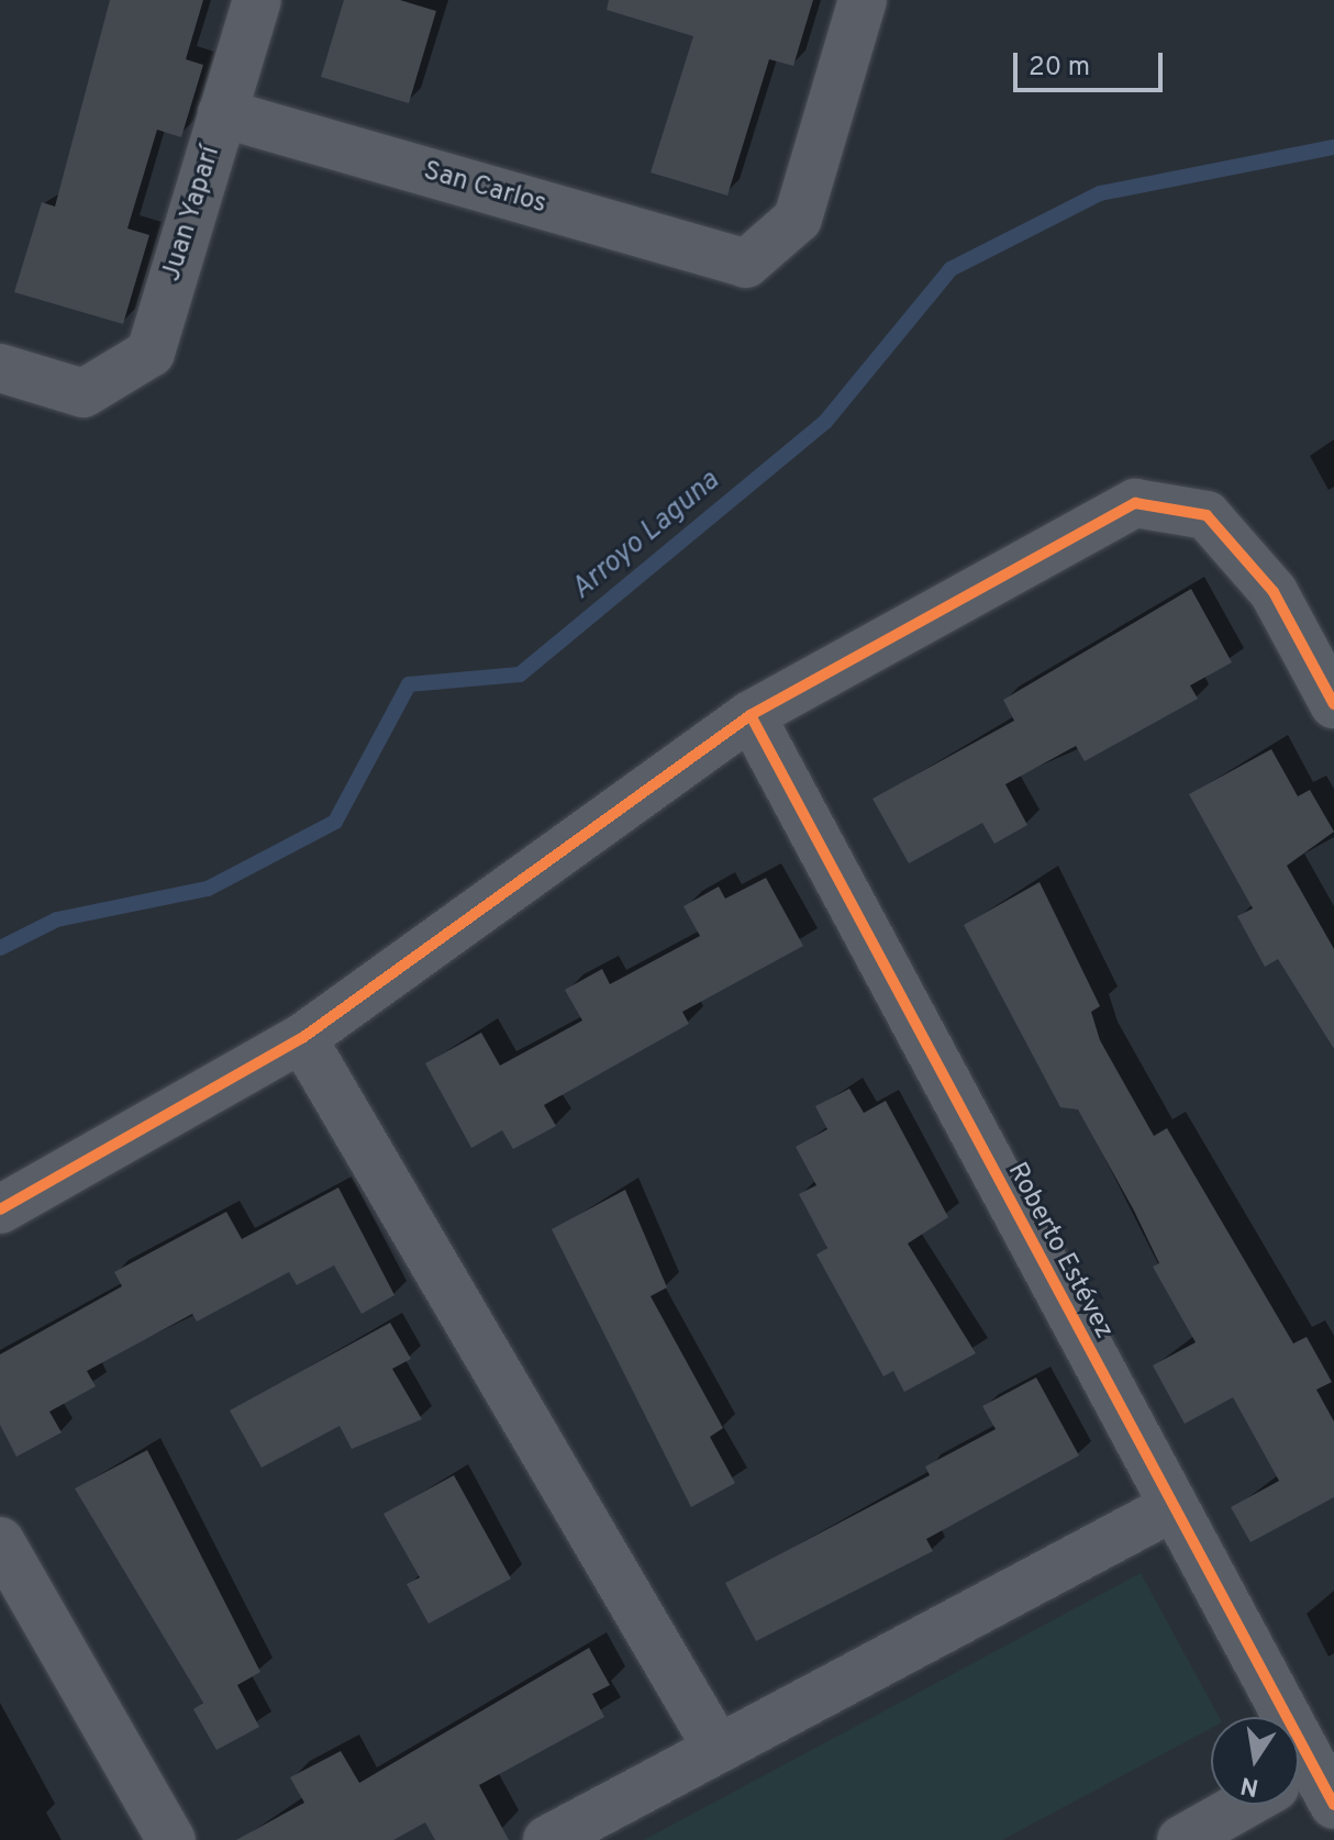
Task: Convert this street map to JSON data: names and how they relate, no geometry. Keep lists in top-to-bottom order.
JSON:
{
  "streets": {
    "street": ["San Carlos", "Juan Yaparí", "Roberto Estévez"]
  },
  "crossings": [
    ["San Carlos", "Juan Yaparí"]
  ],
  "water": ["Arroyo Laguna"],
  "scale_bar": "20 m",
  "north": "bottom"
}
